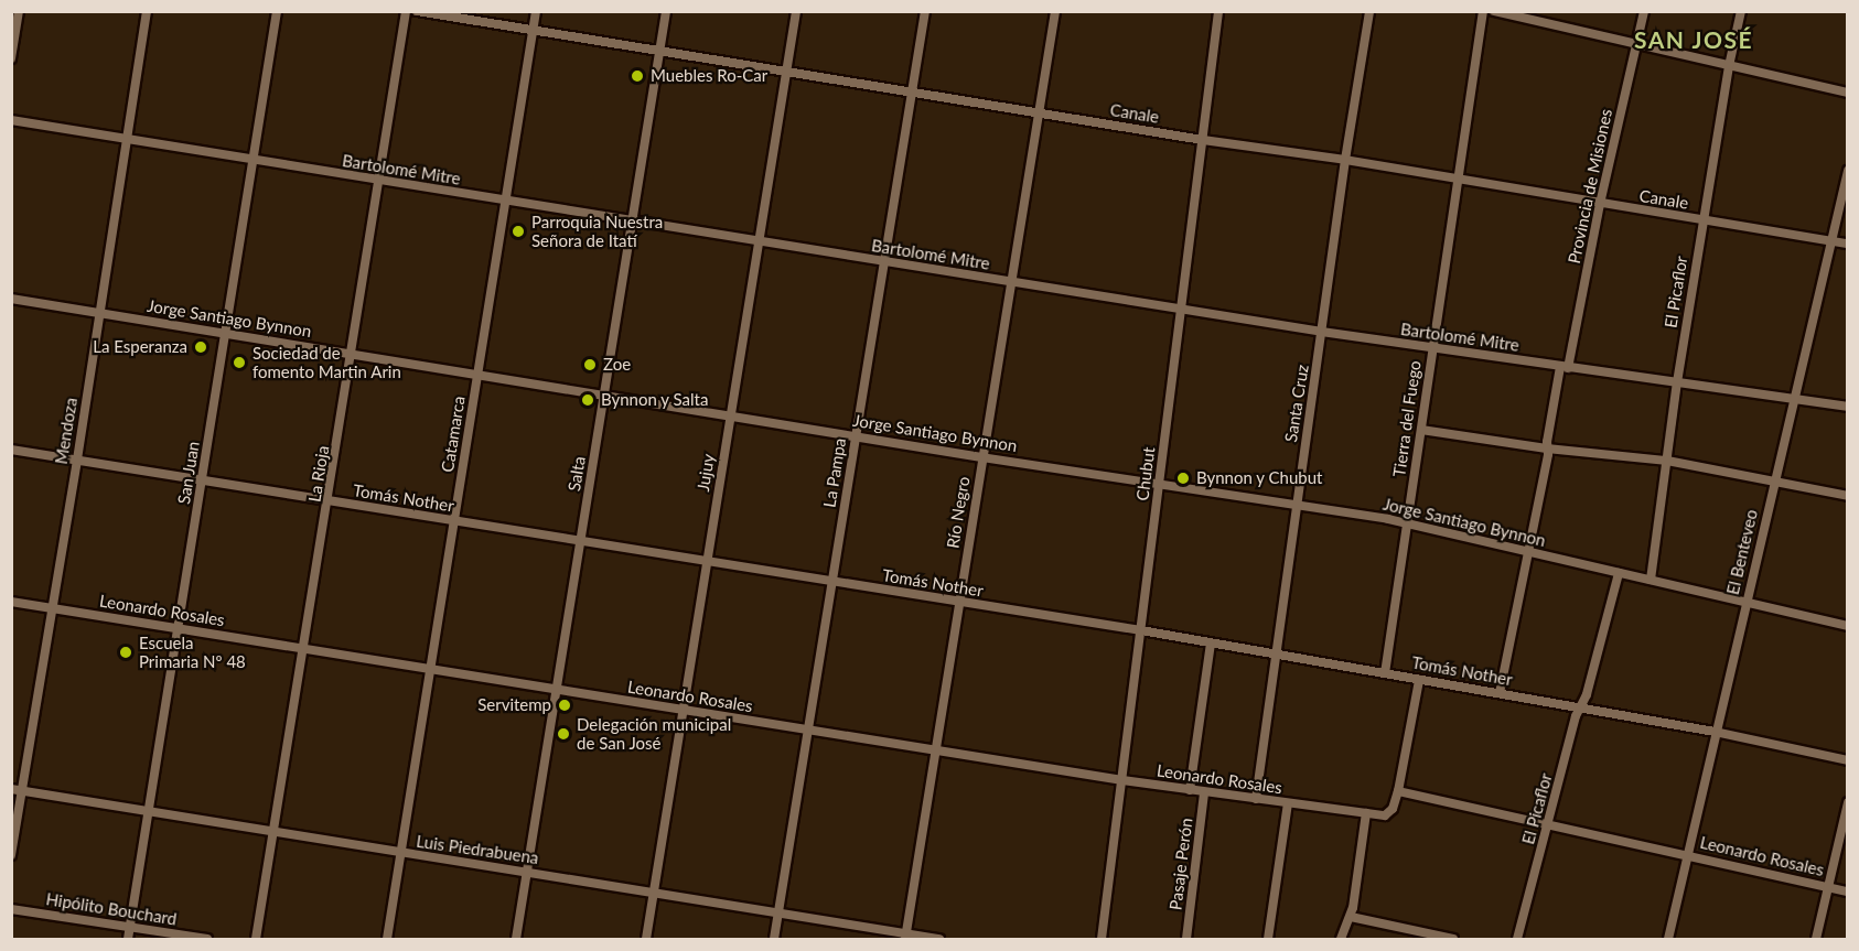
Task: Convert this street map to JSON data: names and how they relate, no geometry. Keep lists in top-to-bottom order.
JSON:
{
  "streets": {
    "street": [
      "Canale",
      "Bartolomé Mitre",
      "Provincia de Misiones",
      "El Picaflor",
      "Jorge Santiago Bynnon",
      "Santa Cruz",
      "Tierra del Fuego",
      "Mendoza",
      "Catamarca",
      "San Juan",
      "Jujuy",
      "La Pampa",
      "La Rioja",
      "Salta",
      "Chubut",
      "Tomás Nother",
      "Río Negro",
      "El Benteveo",
      "Leonardo Rosales",
      "Luis Piedrabuena",
      "Pasaje Perón",
      "Hipólito Bouchard"
    ]
  },
  "crossings": [
    ["Canale", "Provincia de Misiones"],
    ["Canale", "El Picaflor"],
    ["Canale", "Santa Cruz"],
    ["Canale", "Tierra del Fuego"],
    ["Canale", "Catamarca"],
    ["Canale", "Jujuy"],
    ["Canale", "La Pampa"],
    ["Canale", "Salta"],
    ["Canale", "Chubut"],
    ["Canale", "Río Negro"],
    ["Canale", "El Benteveo"],
    ["Bartolomé Mitre", "Provincia de Misiones"],
    ["Bartolomé Mitre", "El Picaflor"],
    ["Bartolomé Mitre", "Santa Cruz"],
    ["Bartolomé Mitre", "Tierra del Fuego"],
    ["Bartolomé Mitre", "Mendoza"],
    ["Bartolomé Mitre", "Catamarca"],
    ["Bartolomé Mitre", "San Juan"],
    ["Bartolomé Mitre", "Jujuy"],
    ["Bartolomé Mitre", "La Pampa"],
    ["Bartolomé Mitre", "La Rioja"],
    ["Bartolomé Mitre", "Salta"],
    ["Bartolomé Mitre", "Chubut"],
    ["Bartolomé Mitre", "Río Negro"],
    ["Bartolomé Mitre", "El Benteveo"],
    ["Provincia de Misiones", "Jorge Santiago Bynnon"],
    ["Provincia de Misiones", "Tomás Nother"],
    ["El Picaflor", "Jorge Santiago Bynnon"],
    ["El Picaflor", "Tomás Nother"],
    ["El Picaflor", "Leonardo Rosales"],
    ["Jorge Santiago Bynnon", "Santa Cruz"],
    ["Jorge Santiago Bynnon", "Tierra del Fuego"],
    ["Jorge Santiago Bynnon", "Mendoza"],
    ["Jorge Santiago Bynnon", "Catamarca"],
    ["Jorge Santiago Bynnon", "San Juan"],
    ["Jorge Santiago Bynnon", "Jujuy"],
    ["Jorge Santiago Bynnon", "La Pampa"],
    ["Jorge Santiago Bynnon", "La Rioja"],
    ["Jorge Santiago Bynnon", "Salta"],
    ["Jorge Santiago Bynnon", "Chubut"],
    ["Jorge Santiago Bynnon", "Río Negro"],
    ["Jorge Santiago Bynnon", "El Benteveo"],
    ["Santa Cruz", "Tomás Nother"],
    ["Santa Cruz", "Leonardo Rosales"],
    ["Tierra del Fuego", "Tomás Nother"],
    ["Mendoza", "Tomás Nother"],
    ["Mendoza", "Leonardo Rosales"],
    ["Mendoza", "Luis Piedrabuena"],
    ["Catamarca", "Tomás Nother"],
    ["Catamarca", "Leonardo Rosales"],
    ["Catamarca", "Luis Piedrabuena"],
    ["San Juan", "Tomás Nother"],
    ["San Juan", "Leonardo Rosales"],
    ["San Juan", "Luis Piedrabuena"],
    ["San Juan", "Hipólito Bouchard"],
    ["Jujuy", "Tomás Nother"],
    ["Jujuy", "Leonardo Rosales"],
    ["Jujuy", "Luis Piedrabuena"],
    ["La Pampa", "Tomás Nother"],
    ["La Pampa", "Leonardo Rosales"],
    ["La Pampa", "Luis Piedrabuena"],
    ["La Rioja", "Tomás Nother"],
    ["La Rioja", "Leonardo Rosales"],
    ["La Rioja", "Luis Piedrabuena"],
    ["Salta", "Tomás Nother"],
    ["Salta", "Leonardo Rosales"],
    ["Salta", "Luis Piedrabuena"],
    ["Chubut", "Tomás Nother"],
    ["Chubut", "Leonardo Rosales"],
    ["Tomás Nother", "Río Negro"],
    ["Tomás Nother", "El Benteveo"],
    ["Río Negro", "Leonardo Rosales"],
    ["Río Negro", "Luis Piedrabuena"],
    ["El Benteveo", "Leonardo Rosales"],
    ["Leonardo Rosales", "Pasaje Perón"]
  ],
  "districts": ["SAN JOSÉ"],
  "places": [
    "Muebles Ro-Car",
    "Parroquia Nuestra Señora de Itatí",
    "La Esperanza",
    "Sociedad de fomento Martin Arin",
    "Zoe",
    "Bynnon y Salta",
    "Bynnon y Chubut",
    "Escuela Primaria Nº 48",
    "Servitemp",
    "Delegación municipal de San José"
  ]
}
